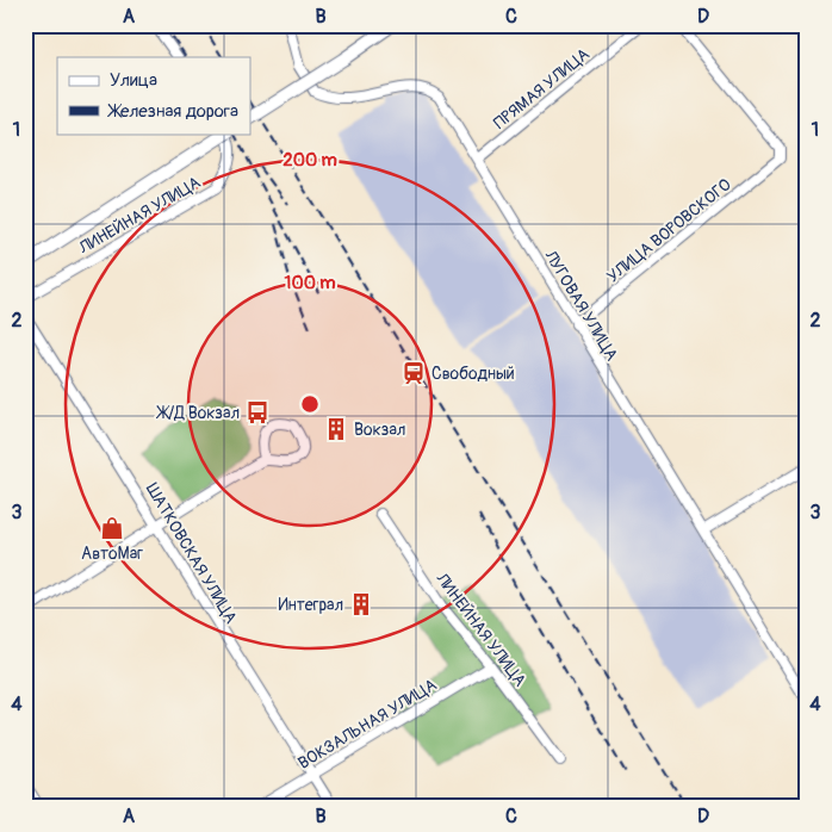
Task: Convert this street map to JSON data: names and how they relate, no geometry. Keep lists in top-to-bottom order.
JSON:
{
  "streets": {
    "street": [
      "ПРЯМАЯ УЛИЦА",
      "ЛИНЕЙНАЯ УЛИЦА",
      "УЛИЦА ВОРОВСКОГО",
      "ЛУГОВАЯ УЛИЦА",
      "ШАТКОВСКАЯ УЛИЦА",
      "ВОКЗАЛЬНАЯ УЛИЦА"
    ]
  },
  "crossings": [
    ["ПРЯМАЯ УЛИЦА", "ЛУГОВАЯ УЛИЦА"],
    ["ЛИНЕЙНАЯ УЛИЦА", "ВОКЗАЛЬНАЯ УЛИЦА"],
    ["УЛИЦА ВОРОВСКОГО", "ЛУГОВАЯ УЛИЦА"],
    ["ШАТКОВСКАЯ УЛИЦА", "ВОКЗАЛЬНАЯ УЛИЦА"]
  ],
  "places": {
    "station": ["Свободный"],
    "bus stop": ["Ж/Д Вокзал"],
    "building": ["Вокзал", "Интеграл"],
    "shop": ["АвтоМаг"]
  },
  "legend": ["Улица", "Железная дорога"],
  "grid": {
    "columns": [
      "A",
      "B",
      "C",
      "D"
    ],
    "rows": [
      "1",
      "2",
      "3",
      "4"
    ]
  },
  "rings": ["200 m", "100 m"]
}
